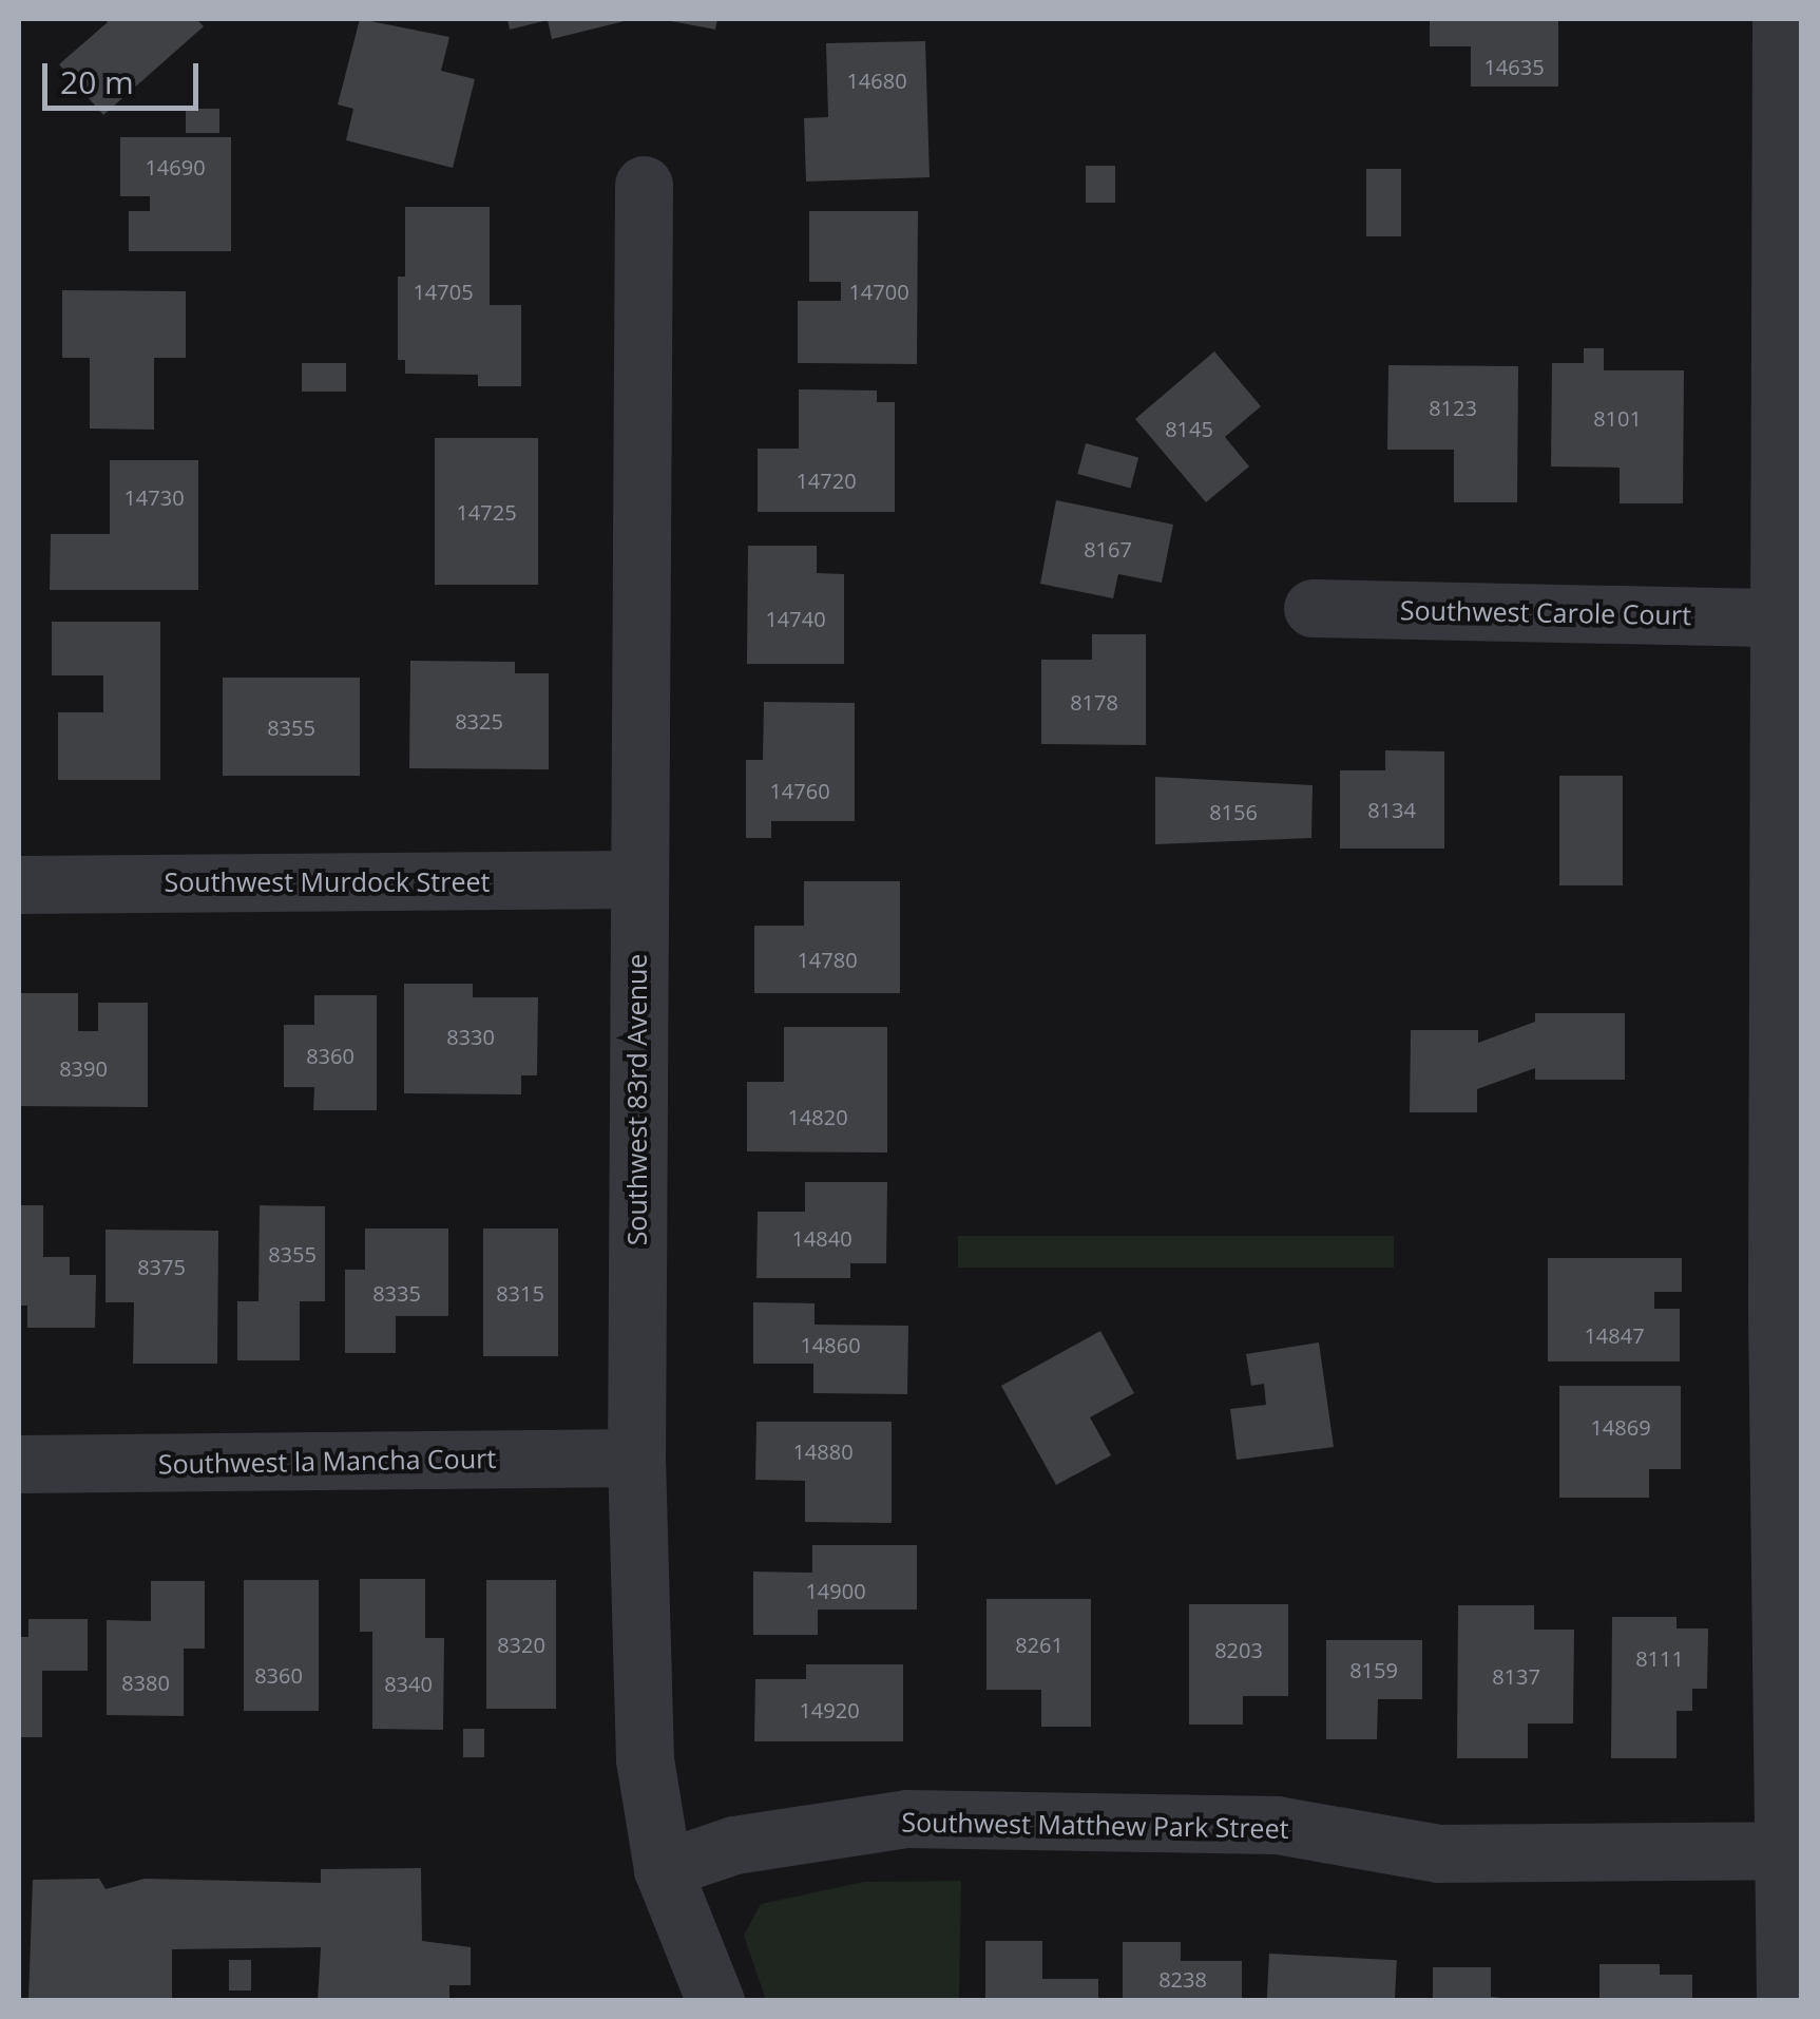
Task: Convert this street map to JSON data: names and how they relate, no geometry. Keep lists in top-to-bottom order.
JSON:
{
  "streets": {
    "street": [
      "Southwest Carole Court",
      "Southwest Murdock Street",
      "Southwest 83rd Avenue",
      "Southwest la Mancha Court",
      "Southwest Matthew Park Street"
    ]
  },
  "crossings": [
    ["Southwest Murdock Street", "Southwest 83rd Avenue"],
    ["Southwest 83rd Avenue", "Southwest la Mancha Court"],
    ["Southwest 83rd Avenue", "Southwest Matthew Park Street"]
  ],
  "house_numbers": [
    "14635",
    "14680",
    "14690",
    "14705",
    "14700",
    "8123",
    "8101",
    "8145",
    "14720",
    "14730",
    "14725",
    "8167",
    "14740",
    "8178",
    "8325",
    "8355",
    "14760",
    "8134",
    "8156",
    "14780",
    "8330",
    "8360",
    "8390",
    "14820",
    "14840",
    "8355",
    "8375",
    "8335",
    "8315",
    "14847",
    "14860",
    "14869",
    "14880",
    "14900",
    "8320",
    "8261",
    "8203",
    "8111",
    "8159",
    "8360",
    "8137",
    "8380",
    "8340",
    "14920",
    "8238"
  ],
  "scale_bar": "20 m"
}
